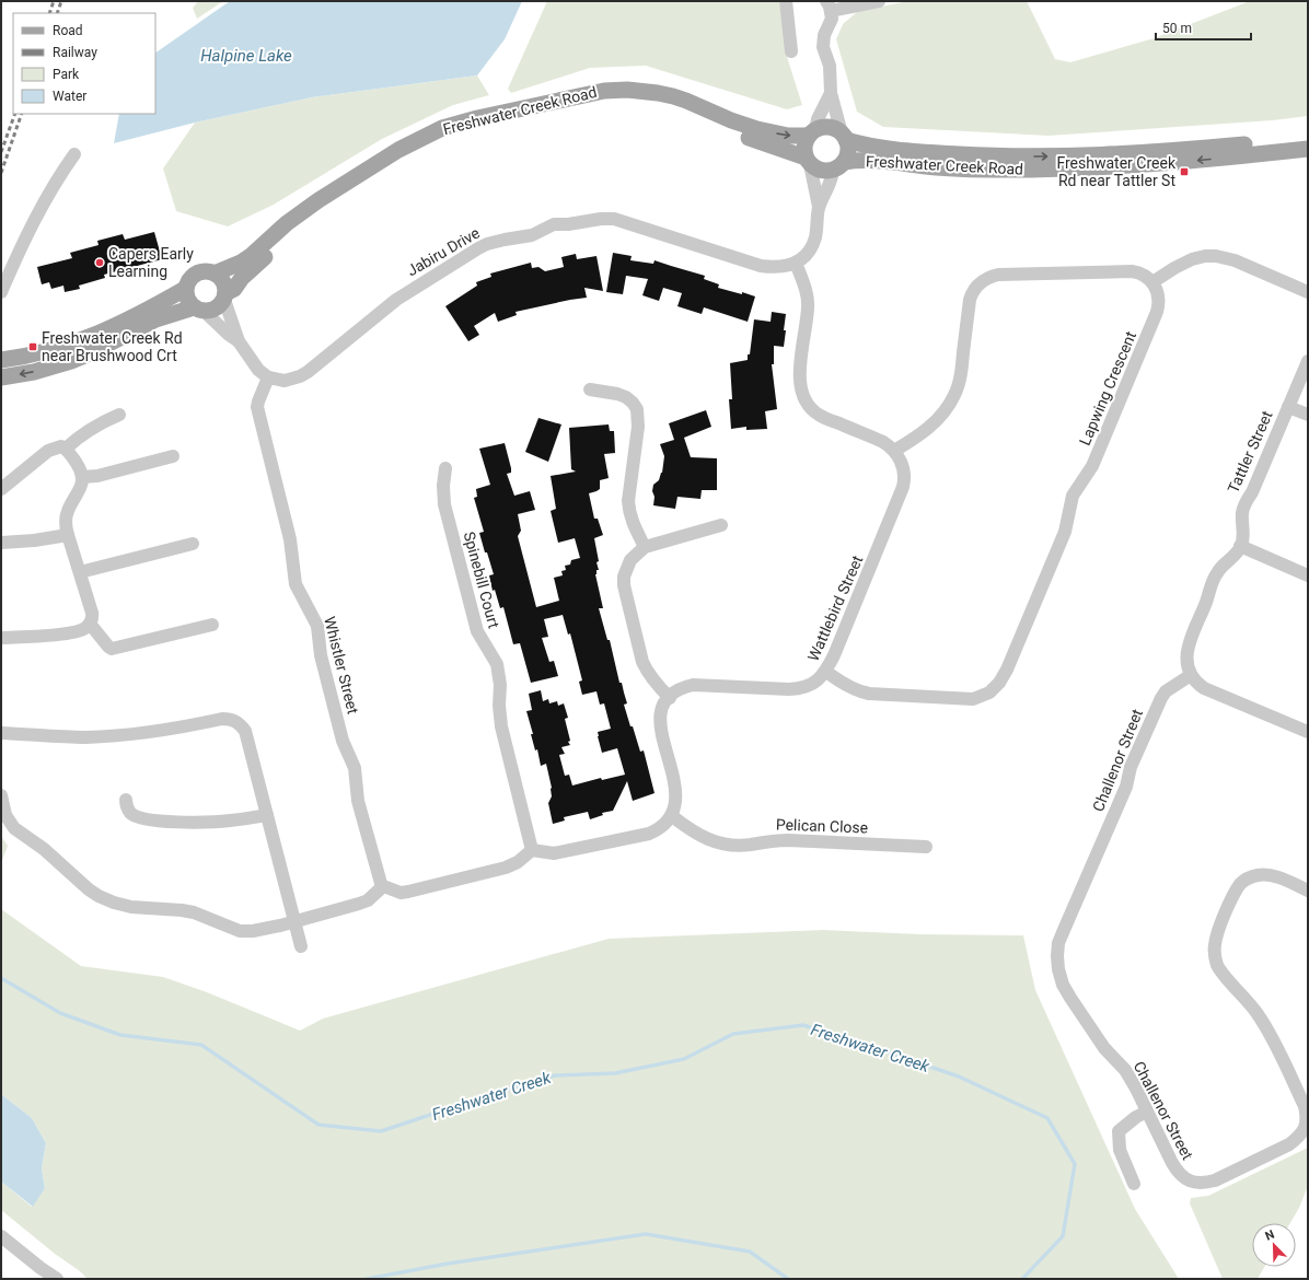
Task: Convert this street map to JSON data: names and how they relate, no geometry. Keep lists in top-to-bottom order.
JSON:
{
  "streets": {
    "main road": ["Freshwater Creek Road"],
    "street": [
      "Jabiru Drive",
      "Lapwing Crescent",
      "Tattler Street",
      "Spinebill Court",
      "Wattlebird Street",
      "Whistler Street",
      "Challenor Street",
      "Pelican Close"
    ]
  },
  "crossings": [
    ["Jabiru Drive", "Whistler Street"],
    ["Lapwing Crescent", "Wattlebird Street"]
  ],
  "water": ["Halpine Lake", "Freshwater Creek"],
  "places": {
    "transit": ["Freshwater Creek Rd near Tattler St", "Freshwater Creek Rd near Brushwood Crt"],
    "other": ["Capers Early Learning"]
  },
  "legend": [
    "Road",
    "Railway",
    "Park",
    "Water"
  ],
  "scale_bar": "50 m",
  "north": "top left"
}
